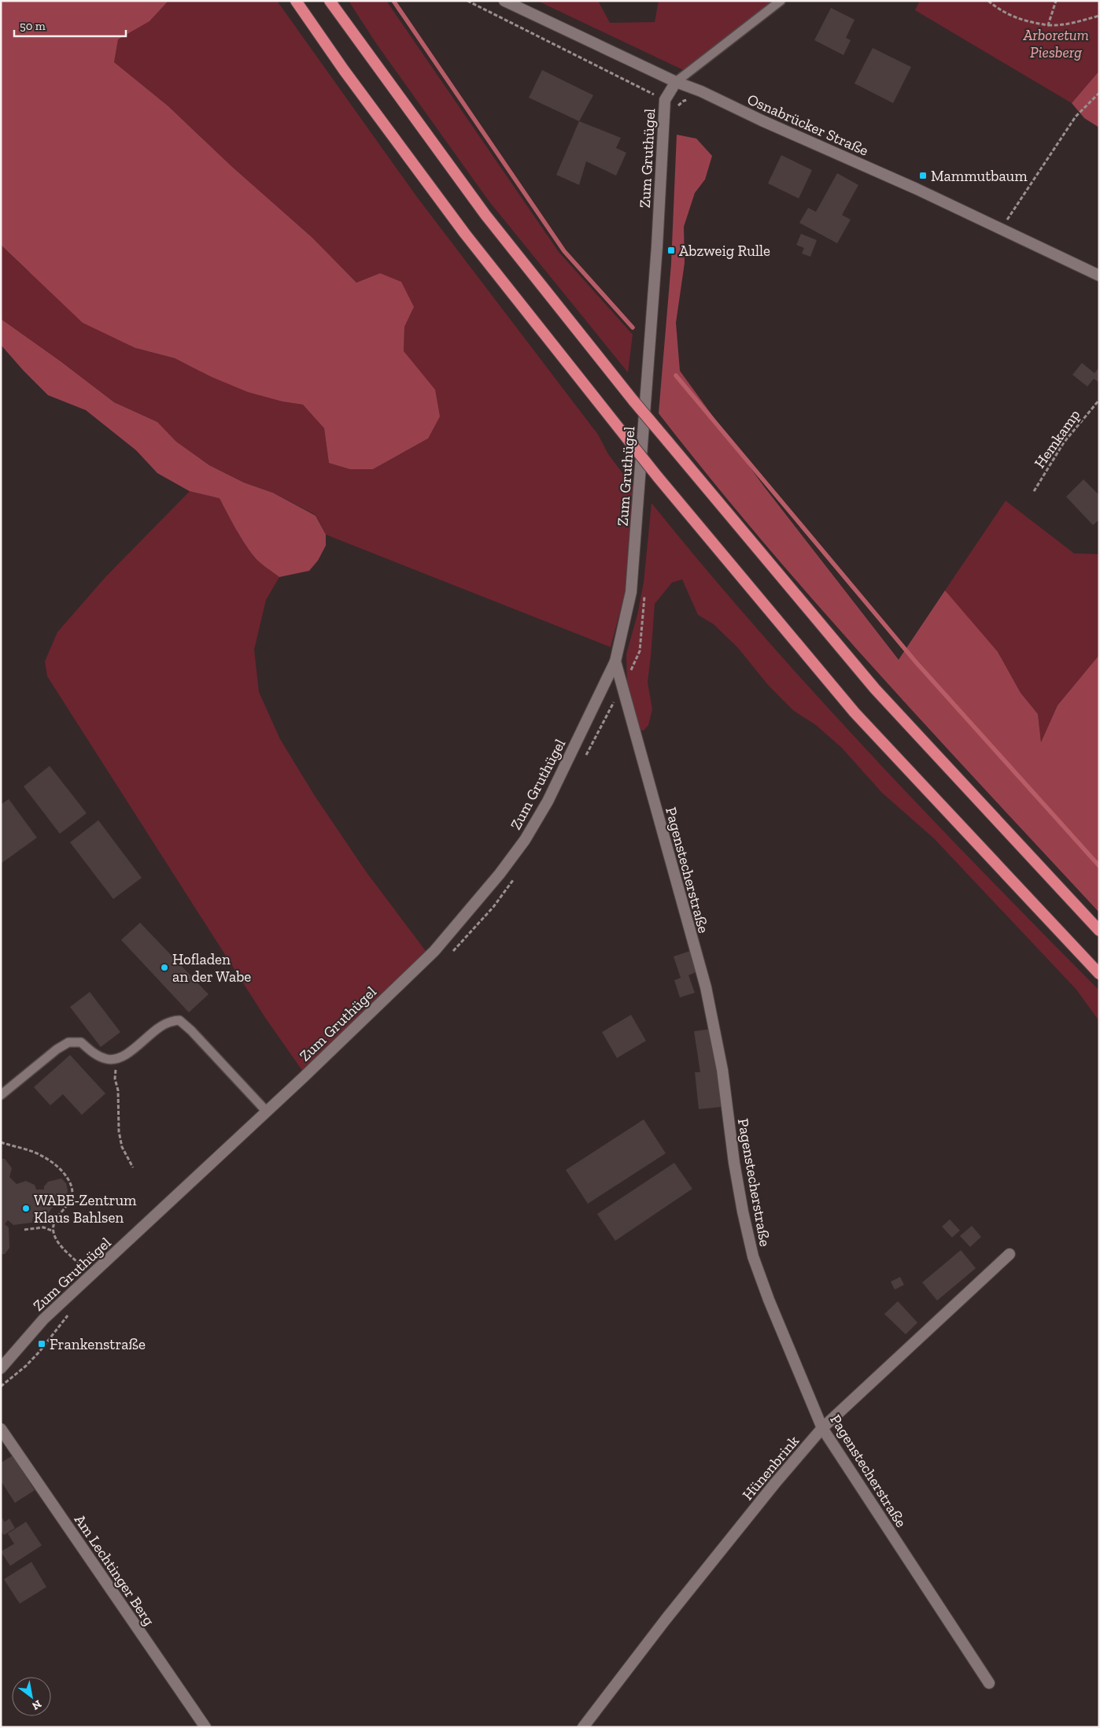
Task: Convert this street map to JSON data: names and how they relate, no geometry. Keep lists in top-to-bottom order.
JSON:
{
  "streets": {
    "street": [
      "Osnabrücker Straße",
      "Zum Gruthügel",
      "Pagenstecherstraße",
      "Hünenbrink",
      "Am Lechtinger Berg"
    ],
    "path": ["Hemkamp"]
  },
  "crossings": [
    ["Osnabrücker Straße", "Zum Gruthügel"],
    ["Zum Gruthügel", "Pagenstecherstraße"],
    ["Pagenstecherstraße", "Hünenbrink"]
  ],
  "parks": ["Arboretum Piesberg"],
  "places": {
    "transit": ["Mammutbaum", "Abzweig Rulle", "Frankenstraße"],
    "other": ["Hofladen an der Wabe", "WABE-Zentrum Klaus Bahlsen"]
  },
  "scale_bar": "50 m",
  "north": "bottom right"
}
